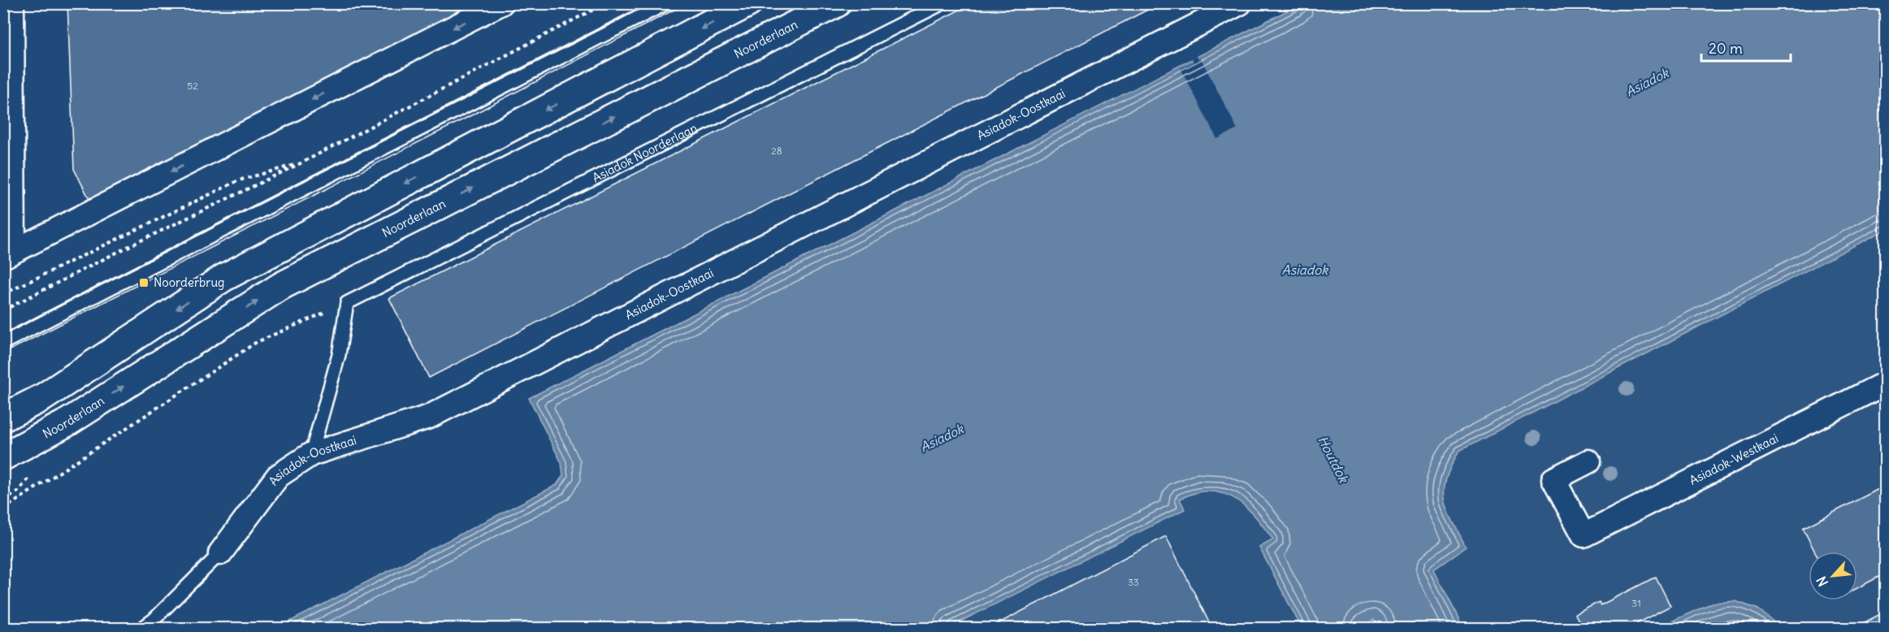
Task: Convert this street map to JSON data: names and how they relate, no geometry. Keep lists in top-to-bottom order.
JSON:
{
  "streets": {
    "main road": ["Noorderlaan"],
    "street": ["Asiadok-Oostkaai", "Asiadok-Westkaai"],
    "lane": ["Asiadok Noorderlaan"]
  },
  "water": ["Asiadok", "Houtdok"],
  "places": {
    "transit": ["Noorderbrug"]
  },
  "house_numbers": [
    "52",
    "28",
    "33",
    "31"
  ],
  "scale_bar": "20 m",
  "north": "bottom left"
}
